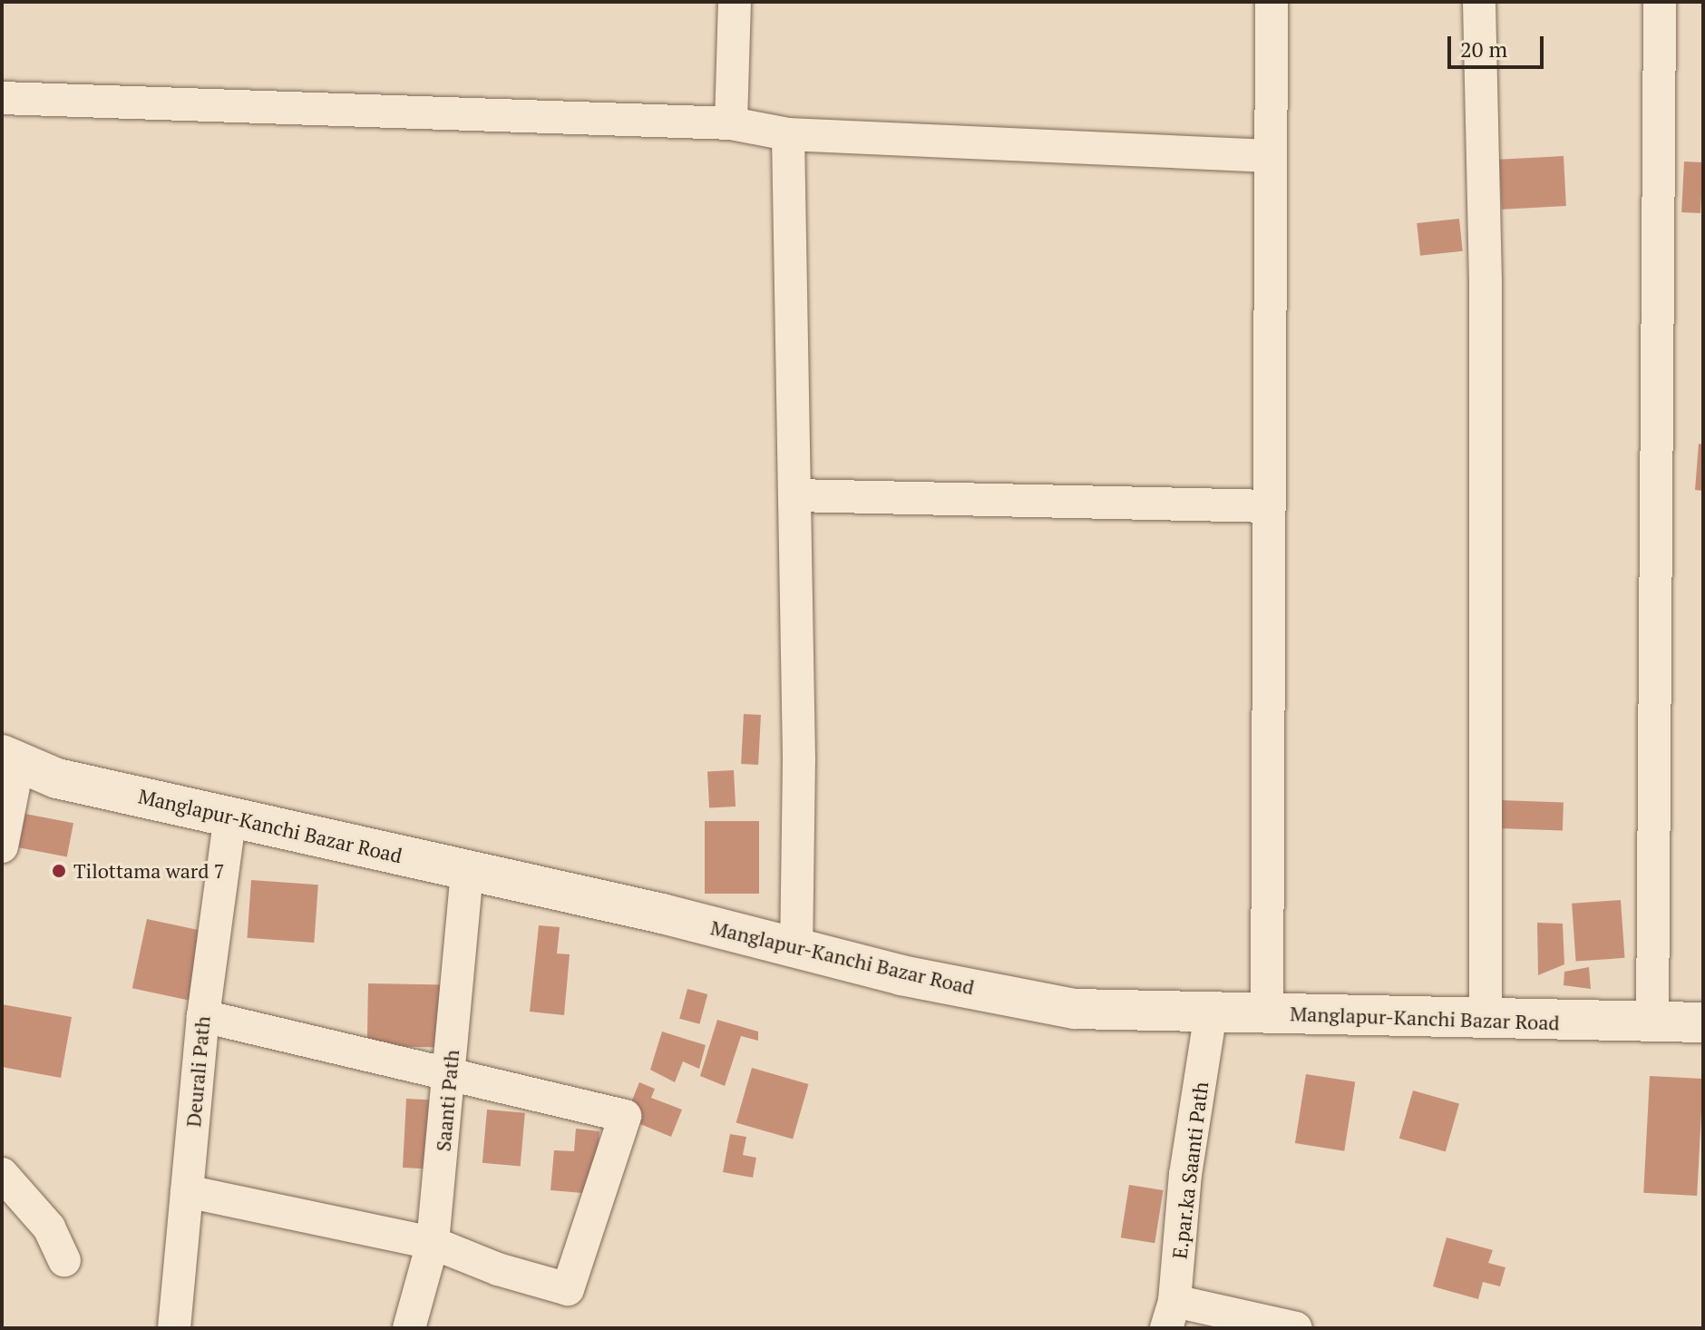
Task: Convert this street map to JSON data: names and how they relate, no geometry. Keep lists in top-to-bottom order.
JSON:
{
  "streets": {
    "street": [
      "Manglapur-Kanchi Bazar Road",
      "Deurali Path",
      "Saanti Path",
      "E.par.ka Saanti Path"
    ]
  },
  "crossings": [
    ["Manglapur-Kanchi Bazar Road", "Deurali Path"],
    ["Manglapur-Kanchi Bazar Road", "Saanti Path"],
    ["Manglapur-Kanchi Bazar Road", "E.par.ka Saanti Path"]
  ],
  "places": ["Tilottama ward 7"],
  "scale_bar": "20 m"
}
